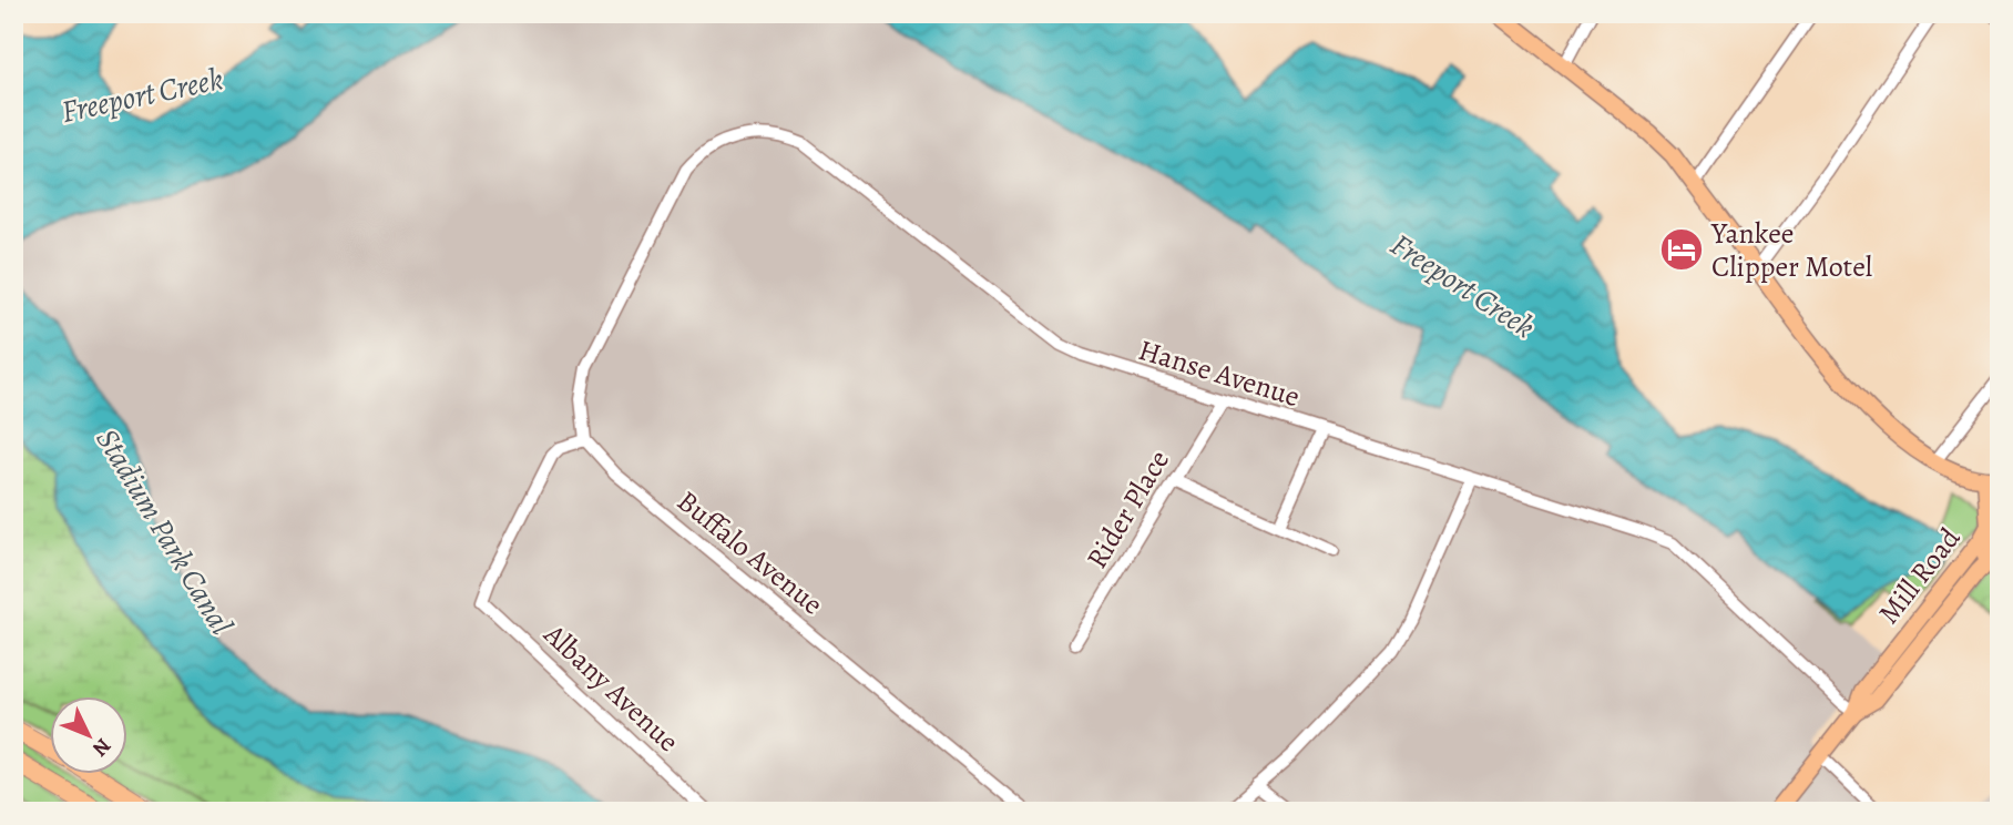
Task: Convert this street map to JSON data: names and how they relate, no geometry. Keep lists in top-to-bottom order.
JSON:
{
  "streets": {
    "main road": ["Mill Road"],
    "street": [
      "Hanse Avenue",
      "Rider Place",
      "Buffalo Avenue",
      "Albany Avenue"
    ]
  },
  "crossings": [
    ["Hanse Avenue", "Rider Place"],
    ["Hanse Avenue", "Buffalo Avenue"],
    ["Hanse Avenue", "Mill Road"],
    ["Hanse Avenue", "Albany Avenue"],
    ["Buffalo Avenue", "Albany Avenue"]
  ],
  "water": ["Freeport Creek", "Stadium Park Canal"],
  "places": {
    "hotel": ["Yankee Clipper Motel"]
  },
  "north": "bottom right"
}
